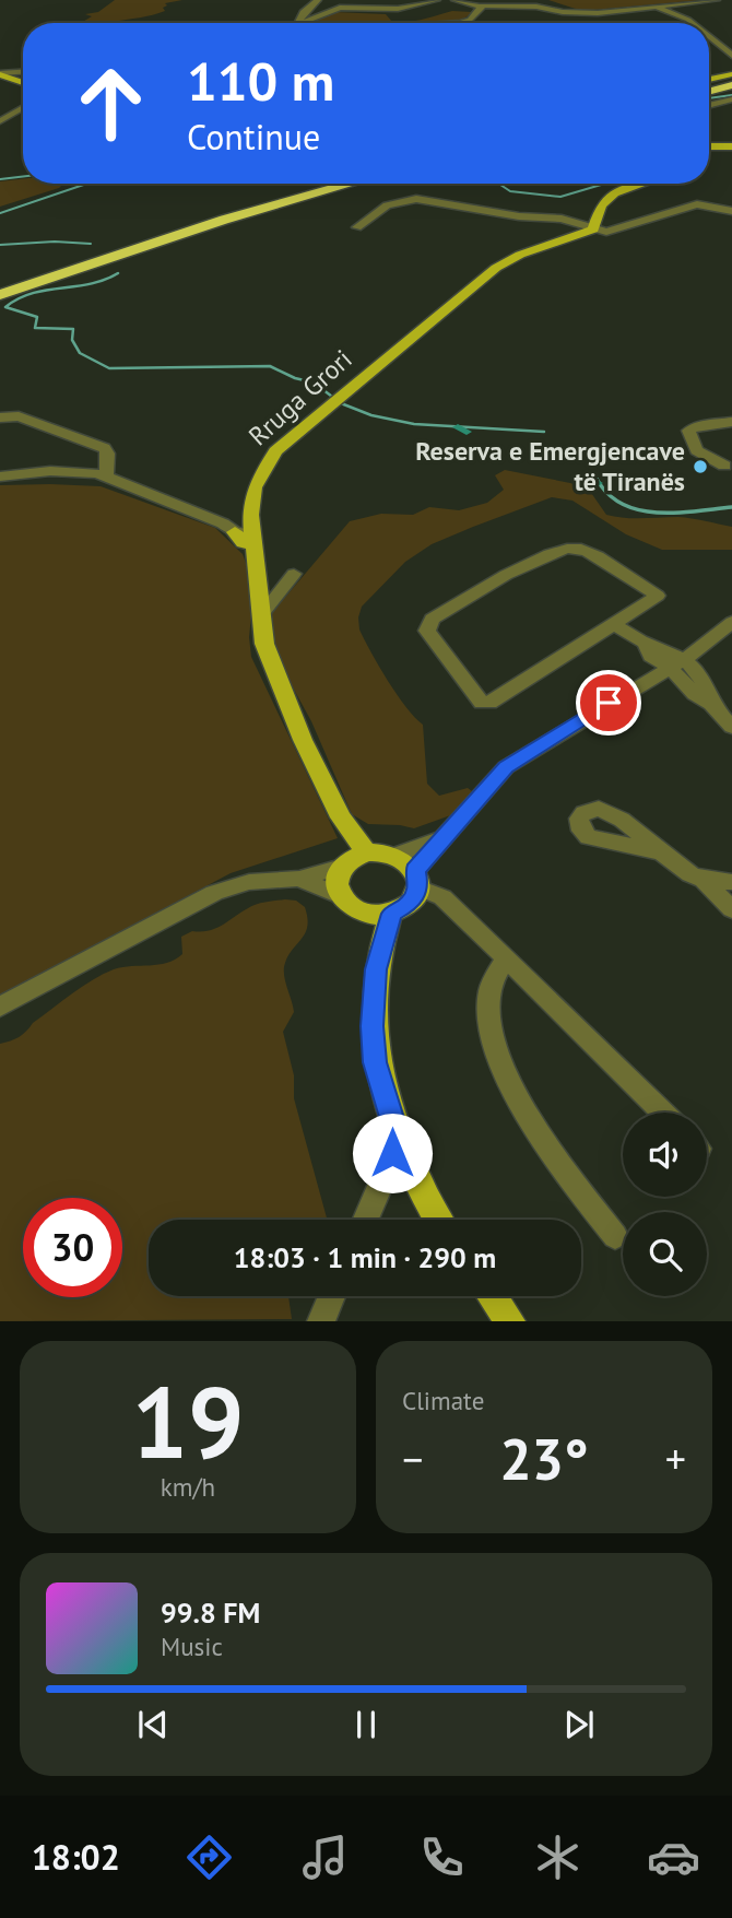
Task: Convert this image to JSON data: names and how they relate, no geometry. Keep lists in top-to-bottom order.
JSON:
{
  "streets": {
    "main road": ["Rruga Grori"]
  },
  "places": ["Reserva e Emergjencave të Tiranës"],
  "page": {
    "turn": ["110 m", "Continue"],
    "limit": "30",
    "trip": "18:03 · 1 min · 290 m",
    "tile": [
      ["19", "km/h"],
      "Climate"
    ],
    "heat": ["−", "23°", "+"],
    "song": ["99.8 FM", "Music"],
    "tabs": "18:02"
  }
}
